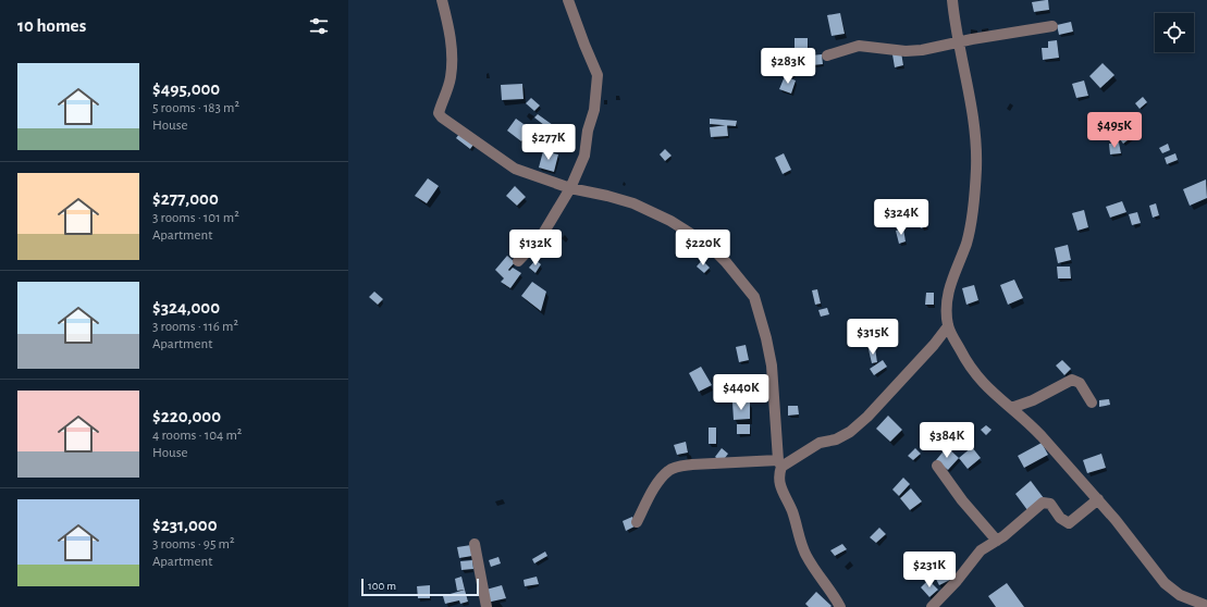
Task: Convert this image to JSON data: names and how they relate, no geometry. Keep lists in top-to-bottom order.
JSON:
{
  "scale_bar": "100 m",
  "page": {
    "heading": "10 homes",
    "price": [
      "$283K",
      "$495K",
      "$277K",
      "$324K",
      "$132K",
      "$220K",
      "$315K",
      "$440K",
      "$384K",
      "$231K"
    ],
    "list": [
      {
        "name": "$495,000",
        "note": "5 rooms · 183 m² · House"
      },
      {
        "name": "$277,000",
        "note": "3 rooms · 101 m² · Apartment"
      },
      {
        "name": "$324,000",
        "note": "3 rooms · 116 m² · Apartment"
      },
      {
        "name": "$220,000",
        "note": "4 rooms · 104 m² · House"
      },
      {
        "name": "$231,000",
        "note": "3 rooms · 95 m² · Apartment"
      }
    ],
    "scale": "100 m"
  }
}
